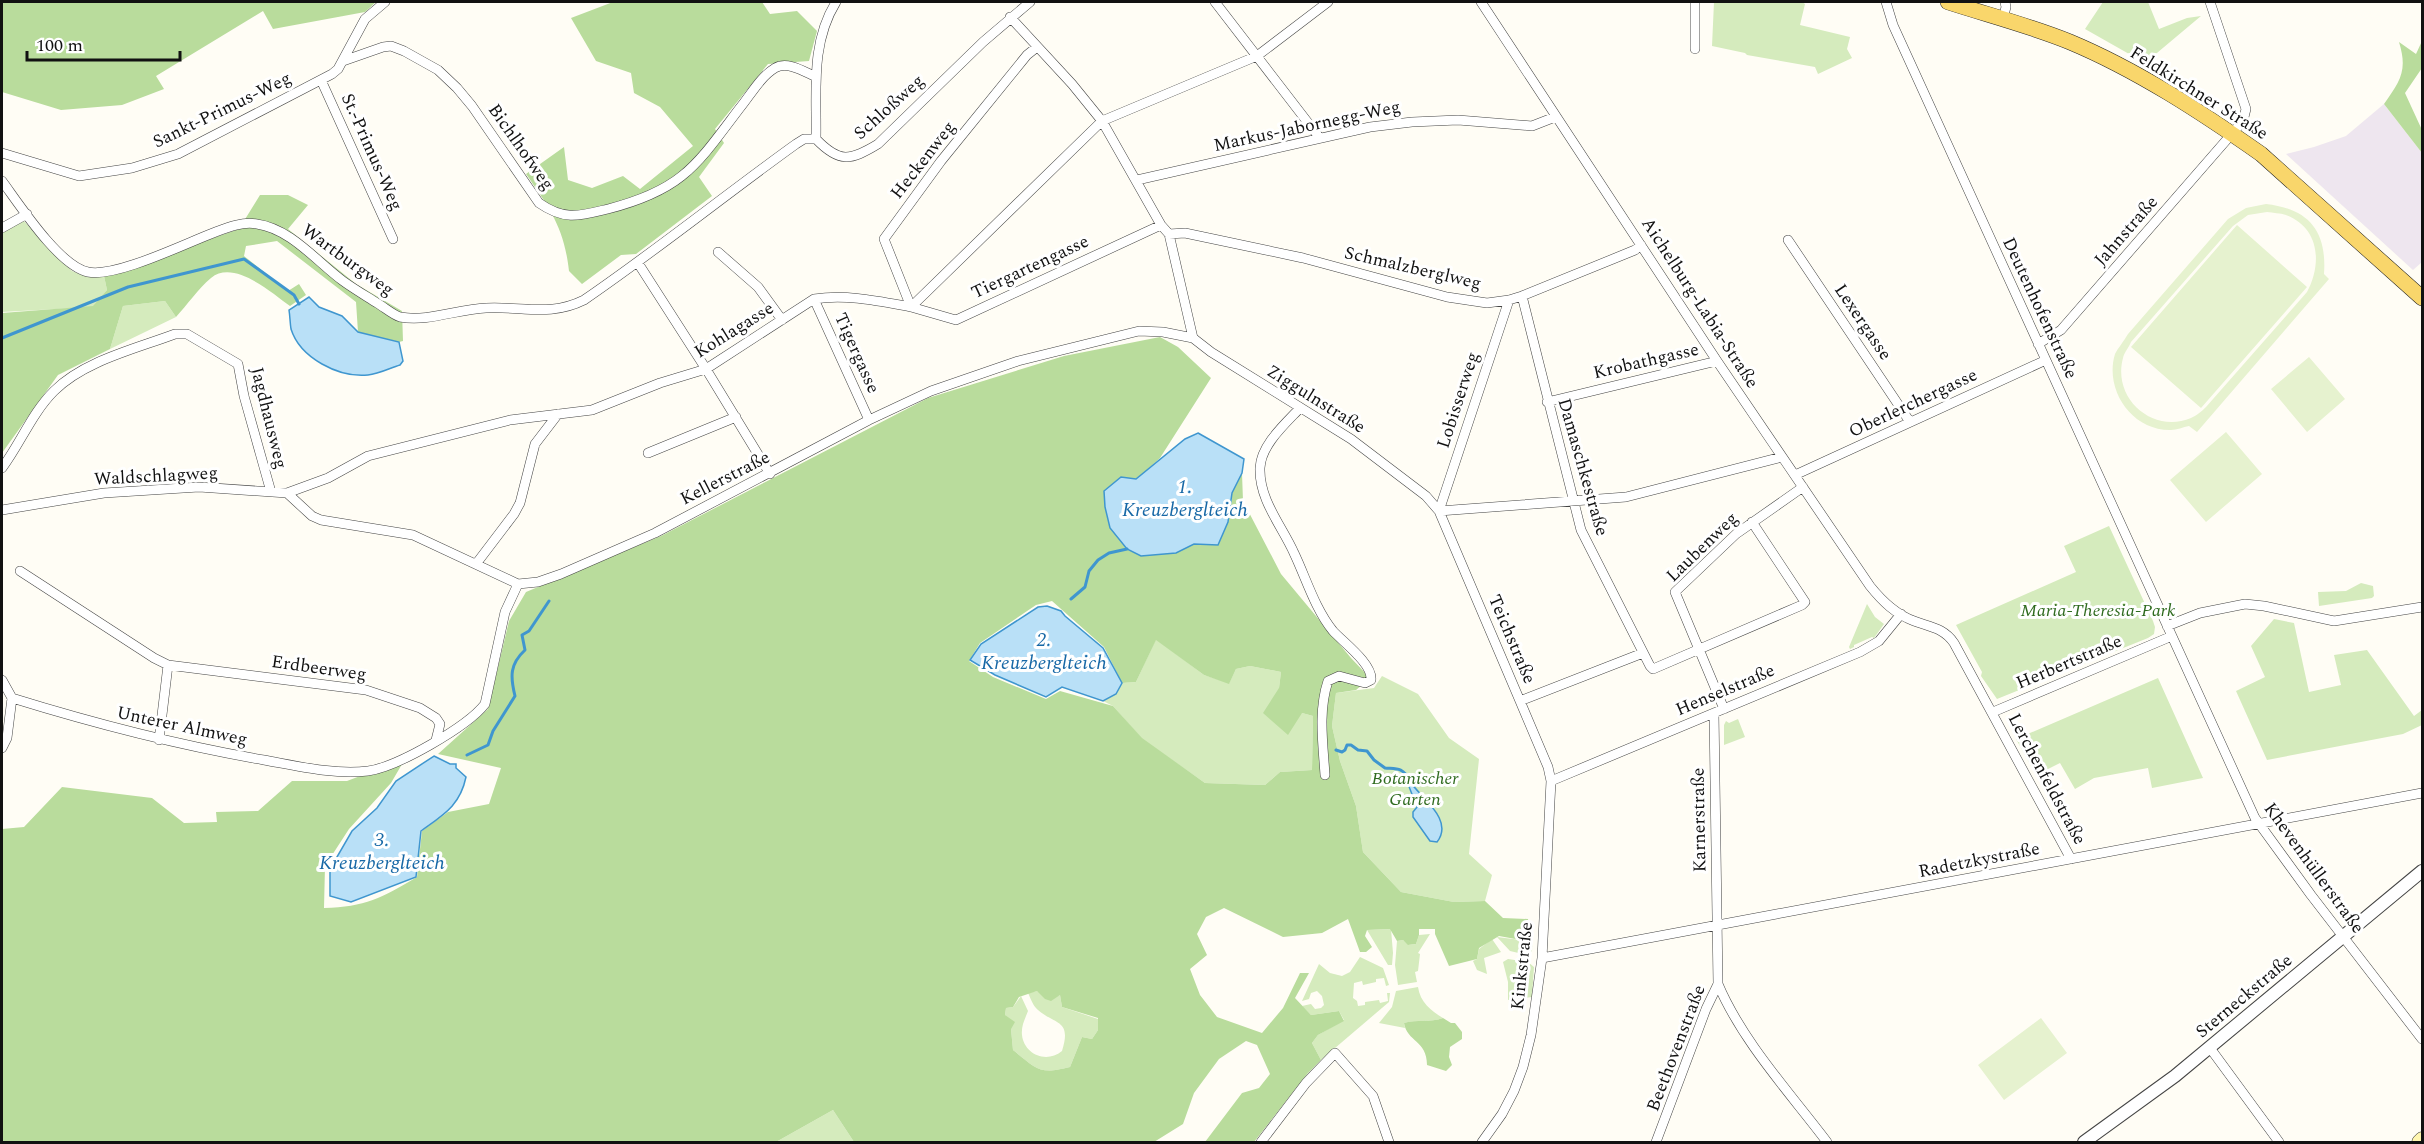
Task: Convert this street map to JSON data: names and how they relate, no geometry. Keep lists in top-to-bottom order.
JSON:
{
  "streets": {
    "main road": ["Feldkirchner Straße"],
    "street": [
      "Schloßweg",
      "Sankt-Primus-Weg",
      "Markus-Jabornegg-Weg",
      "Bichlhofweg",
      "St.-Primus-Weg",
      "Heckenweg",
      "Jahnstraße",
      "Wartburgweg",
      "Tiergartengasse",
      "Schmalzberglweg",
      "Aichelburg-Labia-Straße",
      "Deutenhofenstraße",
      "Lexergasse",
      "Kohlagasse",
      "Tigergasse",
      "Krobathgasse",
      "Ziggulnstraße",
      "Lobisserweg",
      "Oberlerchergasse",
      "Jagdhausweg",
      "Damaschkestraße",
      "Waldschlagweg",
      "Kellerstraße",
      "Laubenweg",
      "Teichstraße",
      "Herbertstraße",
      "Erdbeerweg",
      "Henselstraße",
      "Unterer Almweg",
      "Lerchenfeldstraße",
      "Karnerstraße",
      "Radetzkystraße",
      "Khevenhüllerstraße",
      "Kinkstraße",
      "Sterneckstraße",
      "Beethovenstraße"
    ]
  },
  "crossings": [
    ["Feldkirchner Straße", "Jahnstraße"],
    ["Schloßweg", "Wartburgweg"],
    ["Sankt-Primus-Weg", "Bichlhofweg"],
    ["Sankt-Primus-Weg", "St.-Primus-Weg"],
    ["Markus-Jabornegg-Weg", "Aichelburg-Labia-Straße"],
    ["Heckenweg", "Tiergartengasse"],
    ["Heckenweg", "Kohlagasse"],
    ["Jahnstraße", "Deutenhofenstraße"],
    ["Tiergartengasse", "Kohlagasse"],
    ["Schmalzberglweg", "Aichelburg-Labia-Straße"],
    ["Schmalzberglweg", "Lobisserweg"],
    ["Schmalzberglweg", "Damaschkestraße"],
    ["Aichelburg-Labia-Straße", "Krobathgasse"],
    ["Aichelburg-Labia-Straße", "Oberlerchergasse"],
    ["Aichelburg-Labia-Straße", "Laubenweg"],
    ["Aichelburg-Labia-Straße", "Henselstraße"],
    ["Aichelburg-Labia-Straße", "Lerchenfeldstraße"],
    ["Deutenhofenstraße", "Oberlerchergasse"],
    ["Lexergasse", "Oberlerchergasse"],
    ["Kohlagasse", "Tigergasse"],
    ["Kohlagasse", "Waldschlagweg"],
    ["Tigergasse", "Kellerstraße"],
    ["Krobathgasse", "Damaschkestraße"],
    ["Ziggulnstraße", "Lobisserweg"],
    ["Ziggulnstraße", "Kellerstraße"],
    ["Ziggulnstraße", "Teichstraße"],
    ["Lobisserweg", "Teichstraße"],
    ["Jagdhausweg", "Waldschlagweg"],
    ["Damaschkestraße", "Laubenweg"],
    ["Laubenweg", "Henselstraße"],
    ["Teichstraße", "Henselstraße"],
    ["Teichstraße", "Kinkstraße"],
    ["Herbertstraße", "Lerchenfeldstraße"],
    ["Herbertstraße", "Khevenhüllerstraße"],
    ["Erdbeerweg", "Unterer Almweg"],
    ["Henselstraße", "Lerchenfeldstraße"],
    ["Henselstraße", "Karnerstraße"],
    ["Henselstraße", "Kinkstraße"],
    ["Lerchenfeldstraße", "Radetzkystraße"],
    ["Karnerstraße", "Radetzkystraße"],
    ["Karnerstraße", "Beethovenstraße"],
    ["Radetzkystraße", "Khevenhüllerstraße"],
    ["Radetzkystraße", "Kinkstraße"],
    ["Radetzkystraße", "Beethovenstraße"],
    ["Khevenhüllerstraße", "Sterneckstraße"]
  ],
  "water": ["1. Kreuzberglteich", "2. Kreuzberglteich", "3. Kreuzberglteich"],
  "parks": ["Maria-Theresia-Park", "Botanischer Garten"],
  "scale_bar": "100 m"
}
